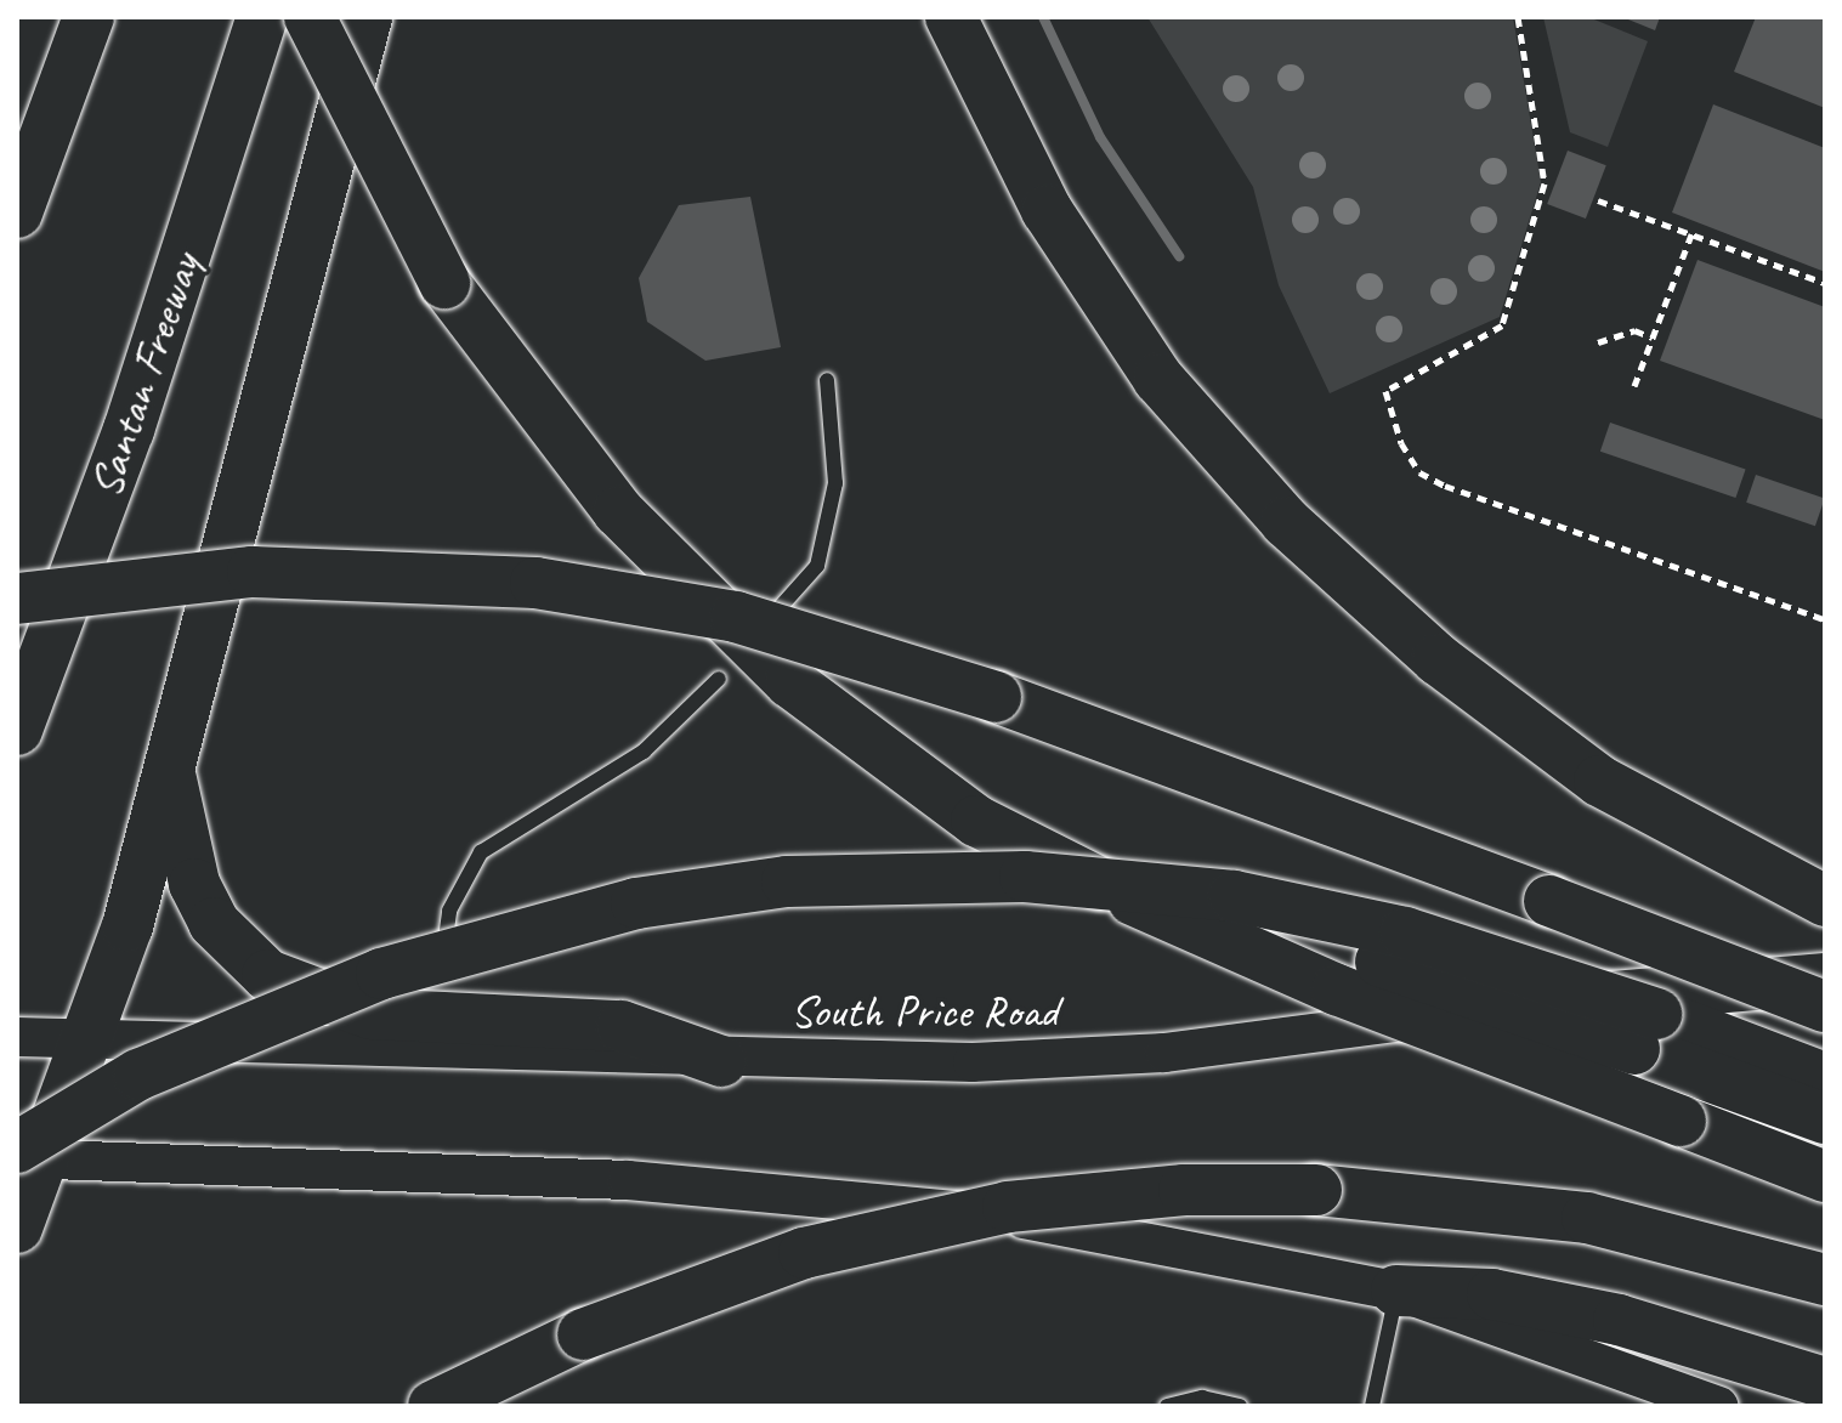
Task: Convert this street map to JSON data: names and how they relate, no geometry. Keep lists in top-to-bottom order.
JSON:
{
  "streets": {
    "highway": ["Santan Freeway"],
    "main road": ["South Price Road"]
  }
}
